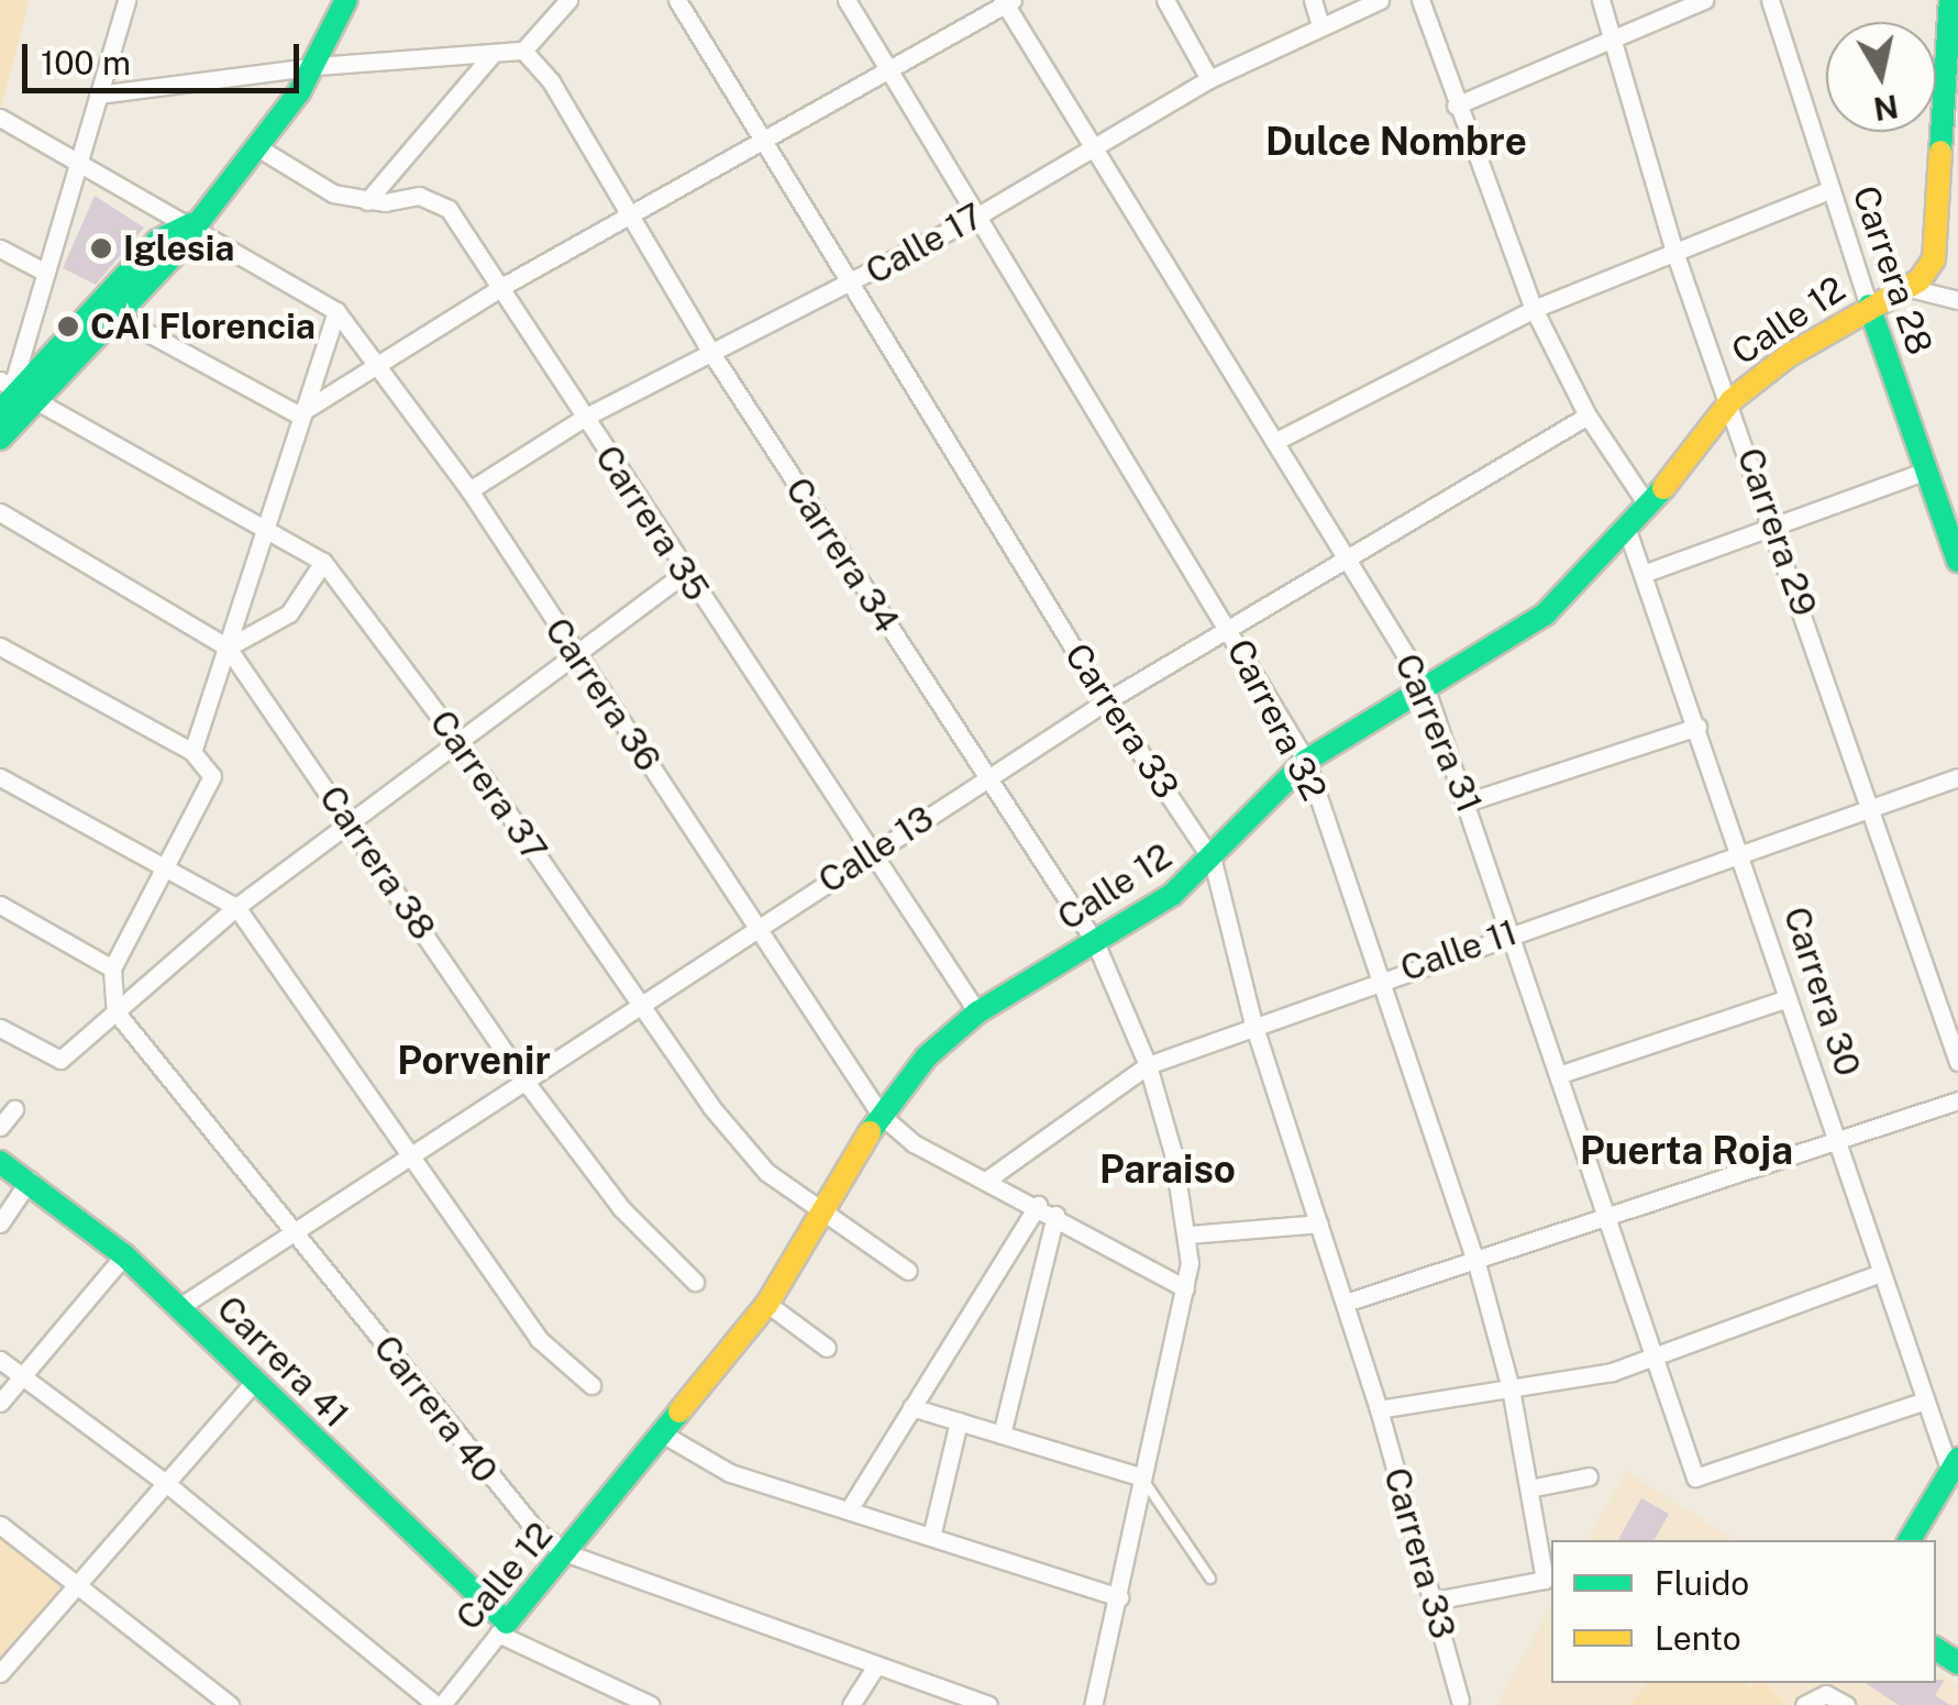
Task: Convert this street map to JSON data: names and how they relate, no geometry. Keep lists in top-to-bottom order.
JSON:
{
  "streets": {
    "street": [
      "Calle 17",
      "Carrera 28",
      "Calle 12",
      "Carrera 35",
      "Carrera 29",
      "Carrera 34",
      "Carrera 36",
      "Carrera 32",
      "Carrera 33",
      "Carrera 31",
      "Carrera 37",
      "Calle 13",
      "Carrera 38",
      "Calle 11",
      "Carrera 30",
      "Carrera 41",
      "Carrera 40"
    ]
  },
  "crossings": [
    ["Calle 17", "Carrera 35"],
    ["Calle 17", "Carrera 34"],
    ["Calle 17", "Carrera 36"],
    ["Calle 17", "Carrera 32"],
    ["Calle 17", "Carrera 33"],
    ["Calle 17", "Carrera 31"],
    ["Carrera 28", "Calle 12"],
    ["Calle 12", "Carrera 35"],
    ["Calle 12", "Carrera 29"],
    ["Calle 12", "Carrera 34"],
    ["Calle 12", "Carrera 36"],
    ["Calle 12", "Carrera 32"],
    ["Calle 12", "Carrera 33"],
    ["Calle 12", "Carrera 31"],
    ["Calle 12", "Carrera 37"],
    ["Calle 12", "Carrera 30"],
    ["Calle 12", "Carrera 41"],
    ["Calle 12", "Carrera 40"],
    ["Carrera 35", "Calle 13"],
    ["Carrera 29", "Calle 11"],
    ["Carrera 34", "Carrera 36"],
    ["Carrera 34", "Calle 13"],
    ["Carrera 34", "Calle 11"],
    ["Carrera 36", "Calle 13"],
    ["Carrera 36", "Calle 11"],
    ["Carrera 32", "Carrera 33"],
    ["Carrera 32", "Calle 13"],
    ["Carrera 32", "Calle 11"],
    ["Carrera 33", "Calle 13"],
    ["Carrera 33", "Calle 11"],
    ["Carrera 31", "Calle 13"],
    ["Carrera 31", "Calle 11"],
    ["Carrera 31", "Carrera 30"],
    ["Carrera 37", "Calle 13"],
    ["Calle 13", "Carrera 38"],
    ["Calle 13", "Carrera 41"],
    ["Calle 13", "Carrera 40"],
    ["Calle 11", "Carrera 30"]
  ],
  "districts": [
    "Dulce Nombre",
    "Porvenir",
    "Puerta Roja",
    "Paraiso"
  ],
  "places": ["Iglesia", "CAI Florencia"],
  "legend": ["Fluido", "Lento"],
  "scale_bar": "100 m",
  "north": "bottom"
}
